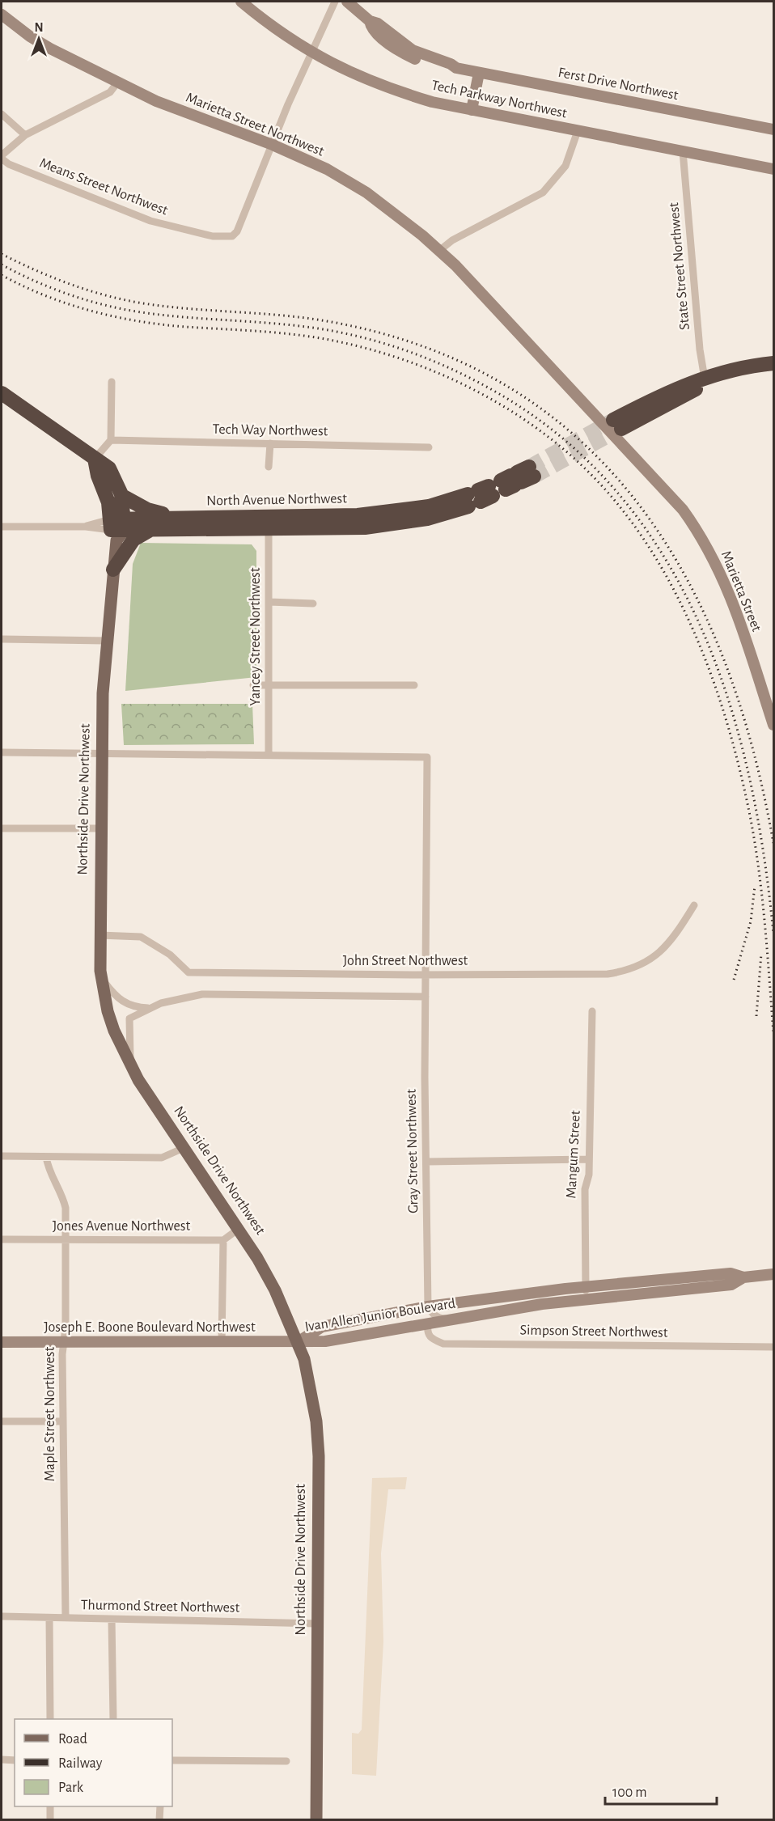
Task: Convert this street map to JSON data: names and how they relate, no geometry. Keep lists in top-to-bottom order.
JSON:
{
  "streets": {
    "highway": ["North Avenue Northwest", "Northside Drive Northwest"],
    "main road": [
      "Ferst Drive Northwest",
      "Tech Parkway Northwest",
      "Marietta Street Northwest",
      "Marietta Street",
      "Ivan Allen Junior Boulevard",
      "Joseph E. Boone Boulevard Northwest"
    ],
    "street": [
      "Means Street Northwest",
      "State Street Northwest",
      "Tech Way Northwest",
      "Yancey Street Northwest",
      "John Street Northwest",
      "Gray Street Northwest",
      "Mangum Street",
      "Jones Avenue Northwest",
      "Simpson Street Northwest",
      "Maple Street Northwest",
      "Thurmond Street Northwest"
    ]
  },
  "crossings": [
    ["Tech Parkway Northwest", "Means Street Northwest"],
    ["Tech Parkway Northwest", "State Street Northwest"],
    ["Marietta Street Northwest", "Means Street Northwest"],
    ["Marietta Street Northwest", "Marietta Street"],
    ["North Avenue Northwest", "Yancey Street Northwest"],
    ["North Avenue Northwest", "Northside Drive Northwest"],
    ["Yancey Street Northwest", "Gray Street Northwest"],
    ["Northside Drive Northwest", "John Street Northwest"],
    ["Northside Drive Northwest", "Ivan Allen Junior Boulevard"],
    ["Northside Drive Northwest", "Joseph E. Boone Boulevard Northwest"],
    ["Northside Drive Northwest", "Thurmond Street Northwest"],
    ["John Street Northwest", "Gray Street Northwest"],
    ["Gray Street Northwest", "Ivan Allen Junior Boulevard"],
    ["Mangum Street", "Ivan Allen Junior Boulevard"],
    ["Jones Avenue Northwest", "Maple Street Northwest"],
    ["Ivan Allen Junior Boulevard", "Joseph E. Boone Boulevard Northwest"],
    ["Ivan Allen Junior Boulevard", "Simpson Street Northwest"],
    ["Joseph E. Boone Boulevard Northwest", "Maple Street Northwest"],
    ["Maple Street Northwest", "Thurmond Street Northwest"]
  ],
  "legend": ["Road", "Railway", "Park"],
  "scale_bar": "100 m",
  "north": "top"
}
